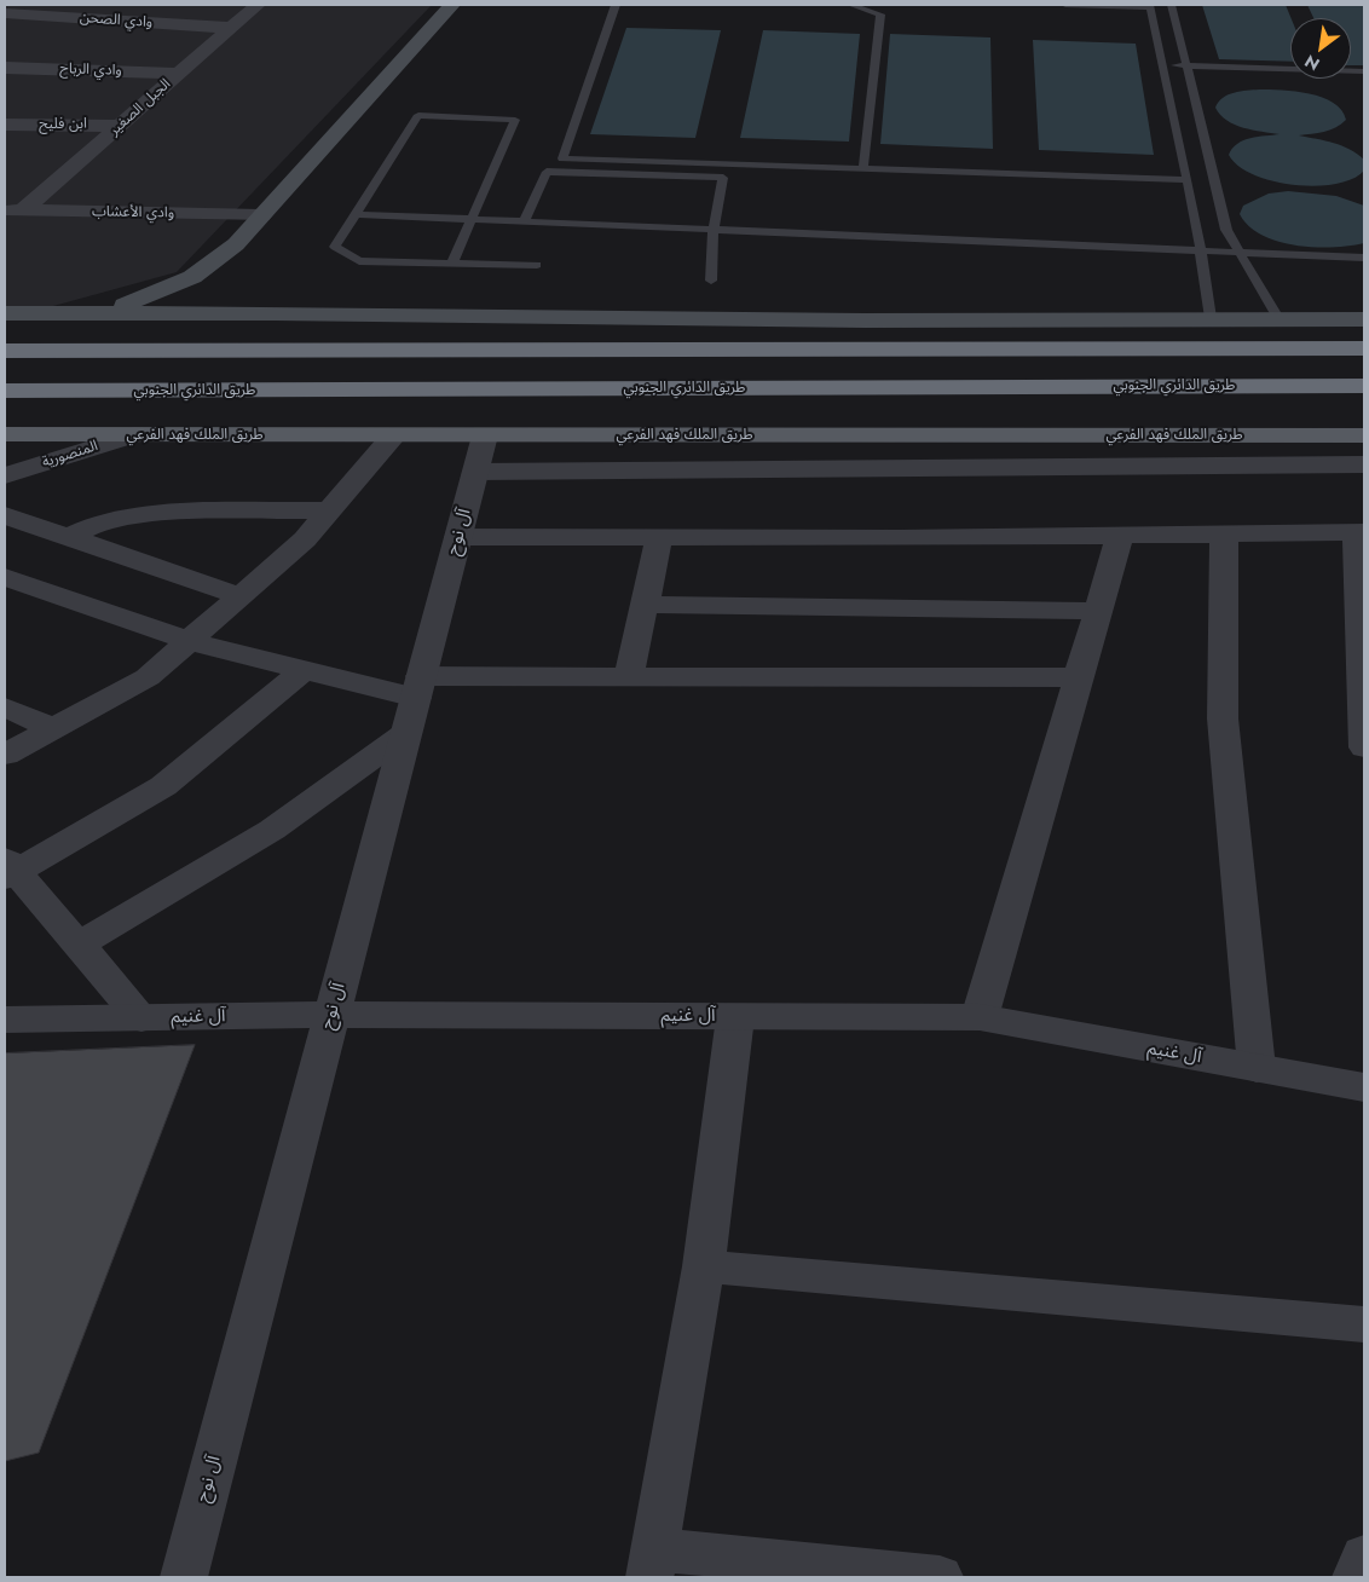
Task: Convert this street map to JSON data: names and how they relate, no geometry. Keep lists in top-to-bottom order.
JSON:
{
  "streets": {
    "highway": ["طريق الدائري الجنوبي"],
    "main road": ["طريق الملك فهد الفرعي"],
    "street": [
      "وادي الصحن",
      "وادي الرباح",
      "الجبل الصغير",
      "ابن فليح",
      "وادي الأعشاب",
      "المنصورية",
      "آل نوح",
      "آل غنيم"
    ]
  },
  "crossings": [
    ["وادي الصحن", "الجبل الصغير"],
    ["وادي الرباح", "الجبل الصغير"],
    ["الجبل الصغير", "ابن فليح"],
    ["الجبل الصغير", "وادي الأعشاب"],
    ["طريق الملك فهد الفرعي", "المنصورية"],
    ["طريق الملك فهد الفرعي", "آل نوح"],
    ["آل نوح", "آل غنيم"]
  ],
  "north": "bottom left"
}
